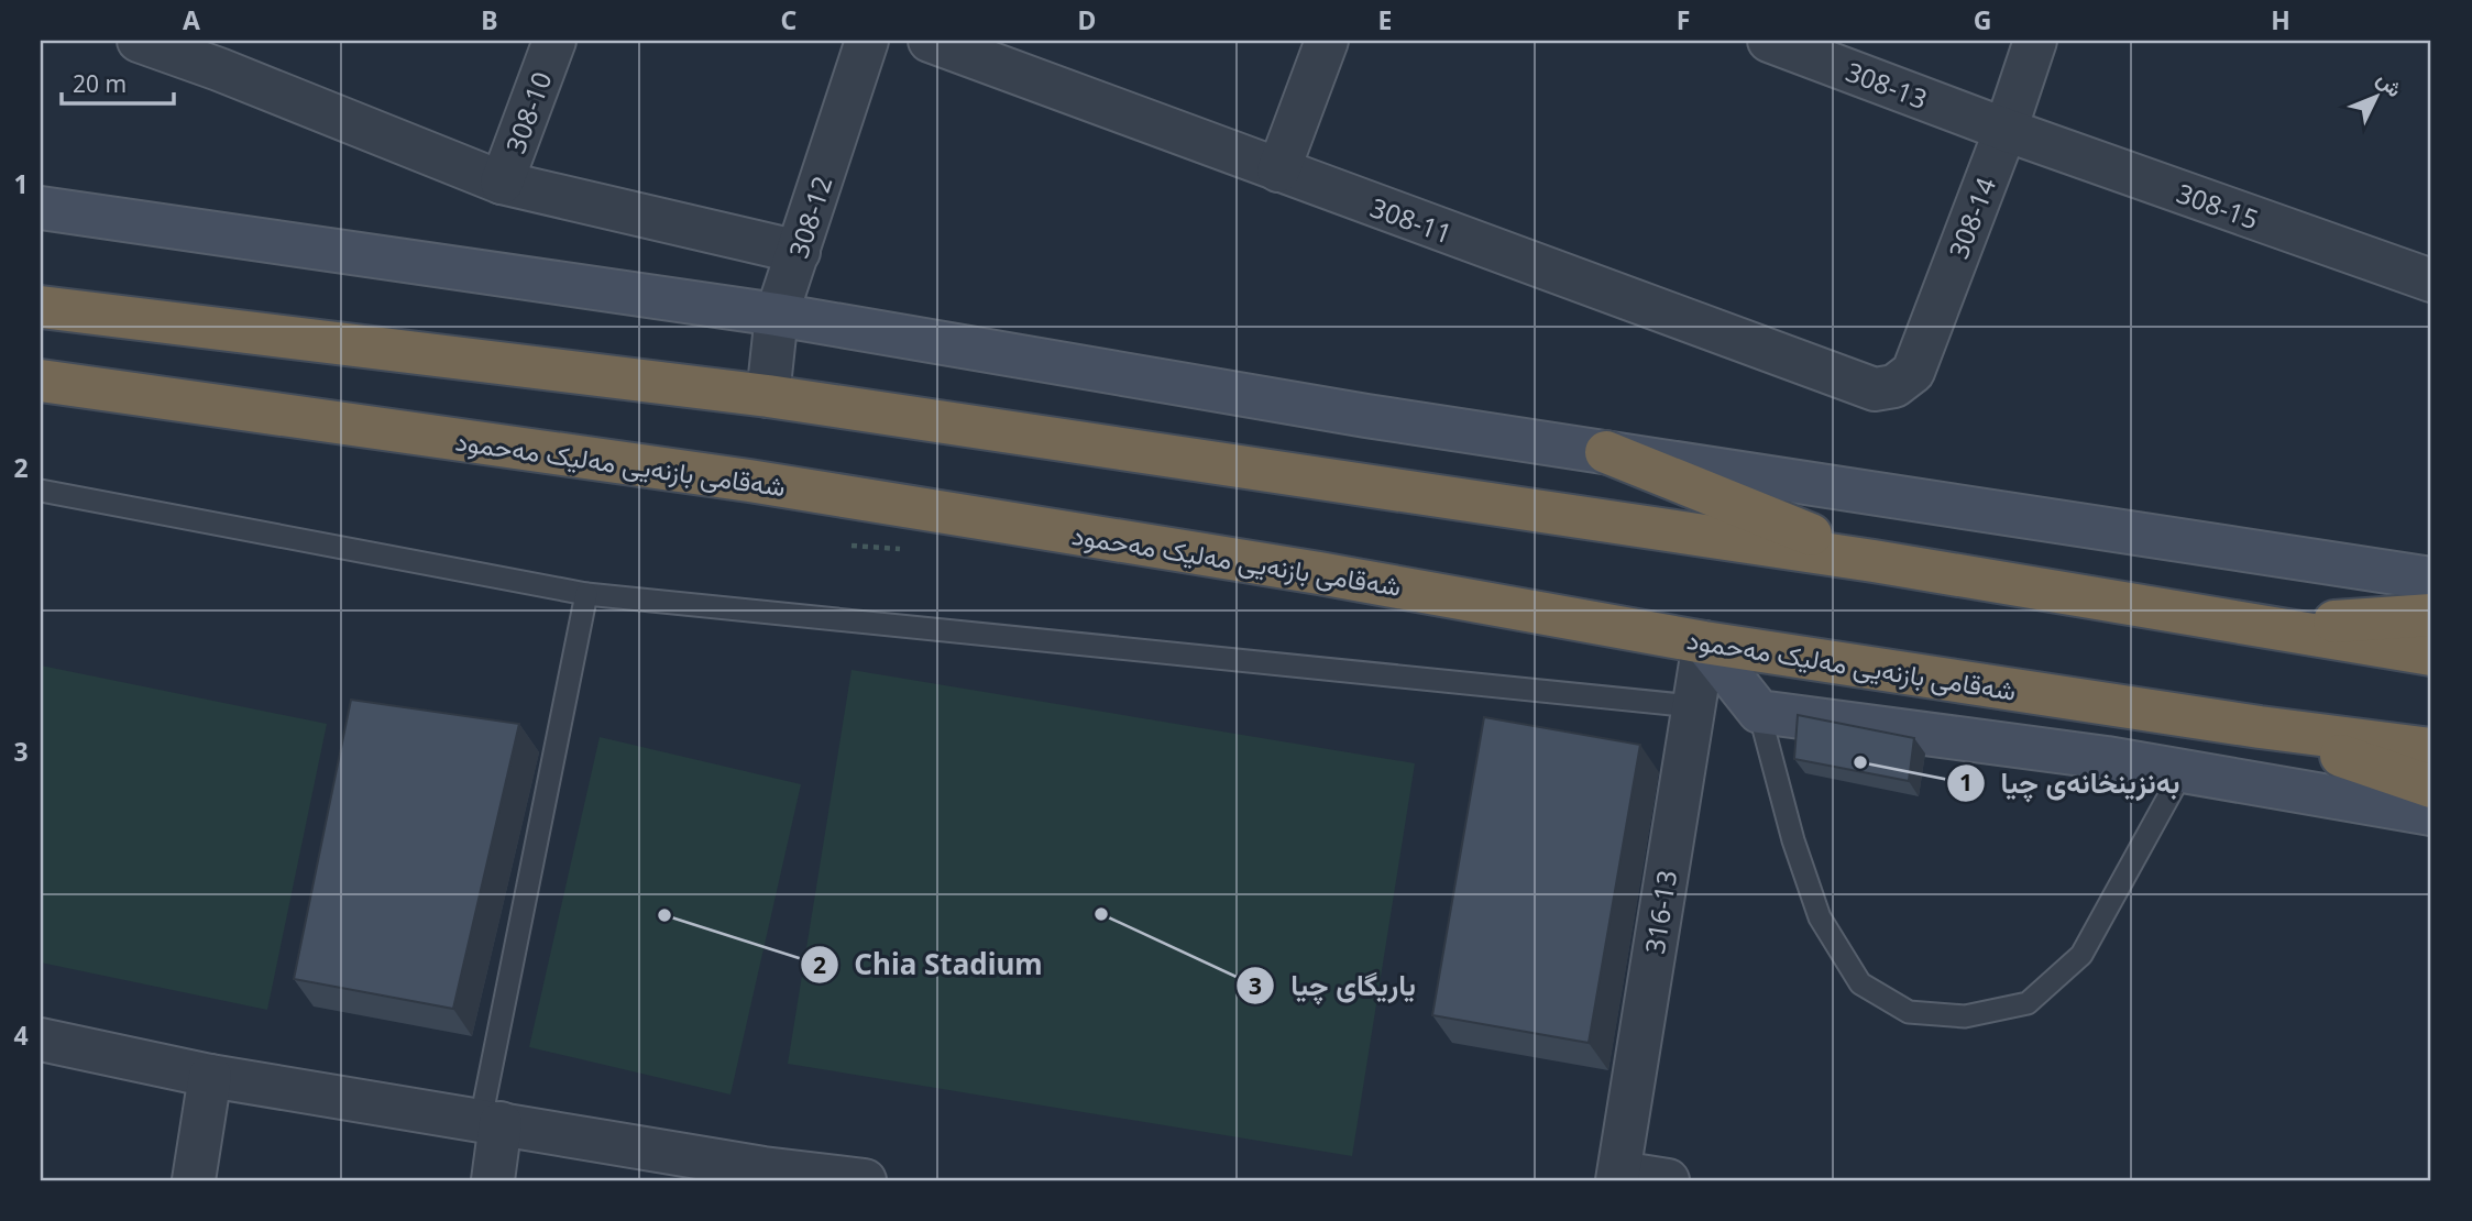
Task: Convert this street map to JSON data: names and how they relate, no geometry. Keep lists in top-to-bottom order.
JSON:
{
  "streets": {
    "highway": ["شەقامی بازنەیی مەلیک مەحمود"],
    "street": [
      "308-13",
      "308-10",
      "308-15",
      "308-12",
      "308-14",
      "308-11",
      "316-13"
    ]
  },
  "crossings": [
    ["308-13", "308-15"],
    ["308-13", "308-14"],
    ["308-15", "308-14"],
    ["308-14", "308-11"],
    ["شەقامی بازنەیی مەلیک مەحمود", "316-13"]
  ],
  "places": ["بەنزینخانەی چیا", "یاریگای چیا", "Chia Stadium"],
  "scale_bar": "20 m",
  "north": "top right",
  "grid": {
    "columns": [
      "A",
      "B",
      "C",
      "D",
      "E",
      "F",
      "G",
      "H"
    ],
    "rows": [
      "1",
      "2",
      "3",
      "4"
    ]
  }
}
